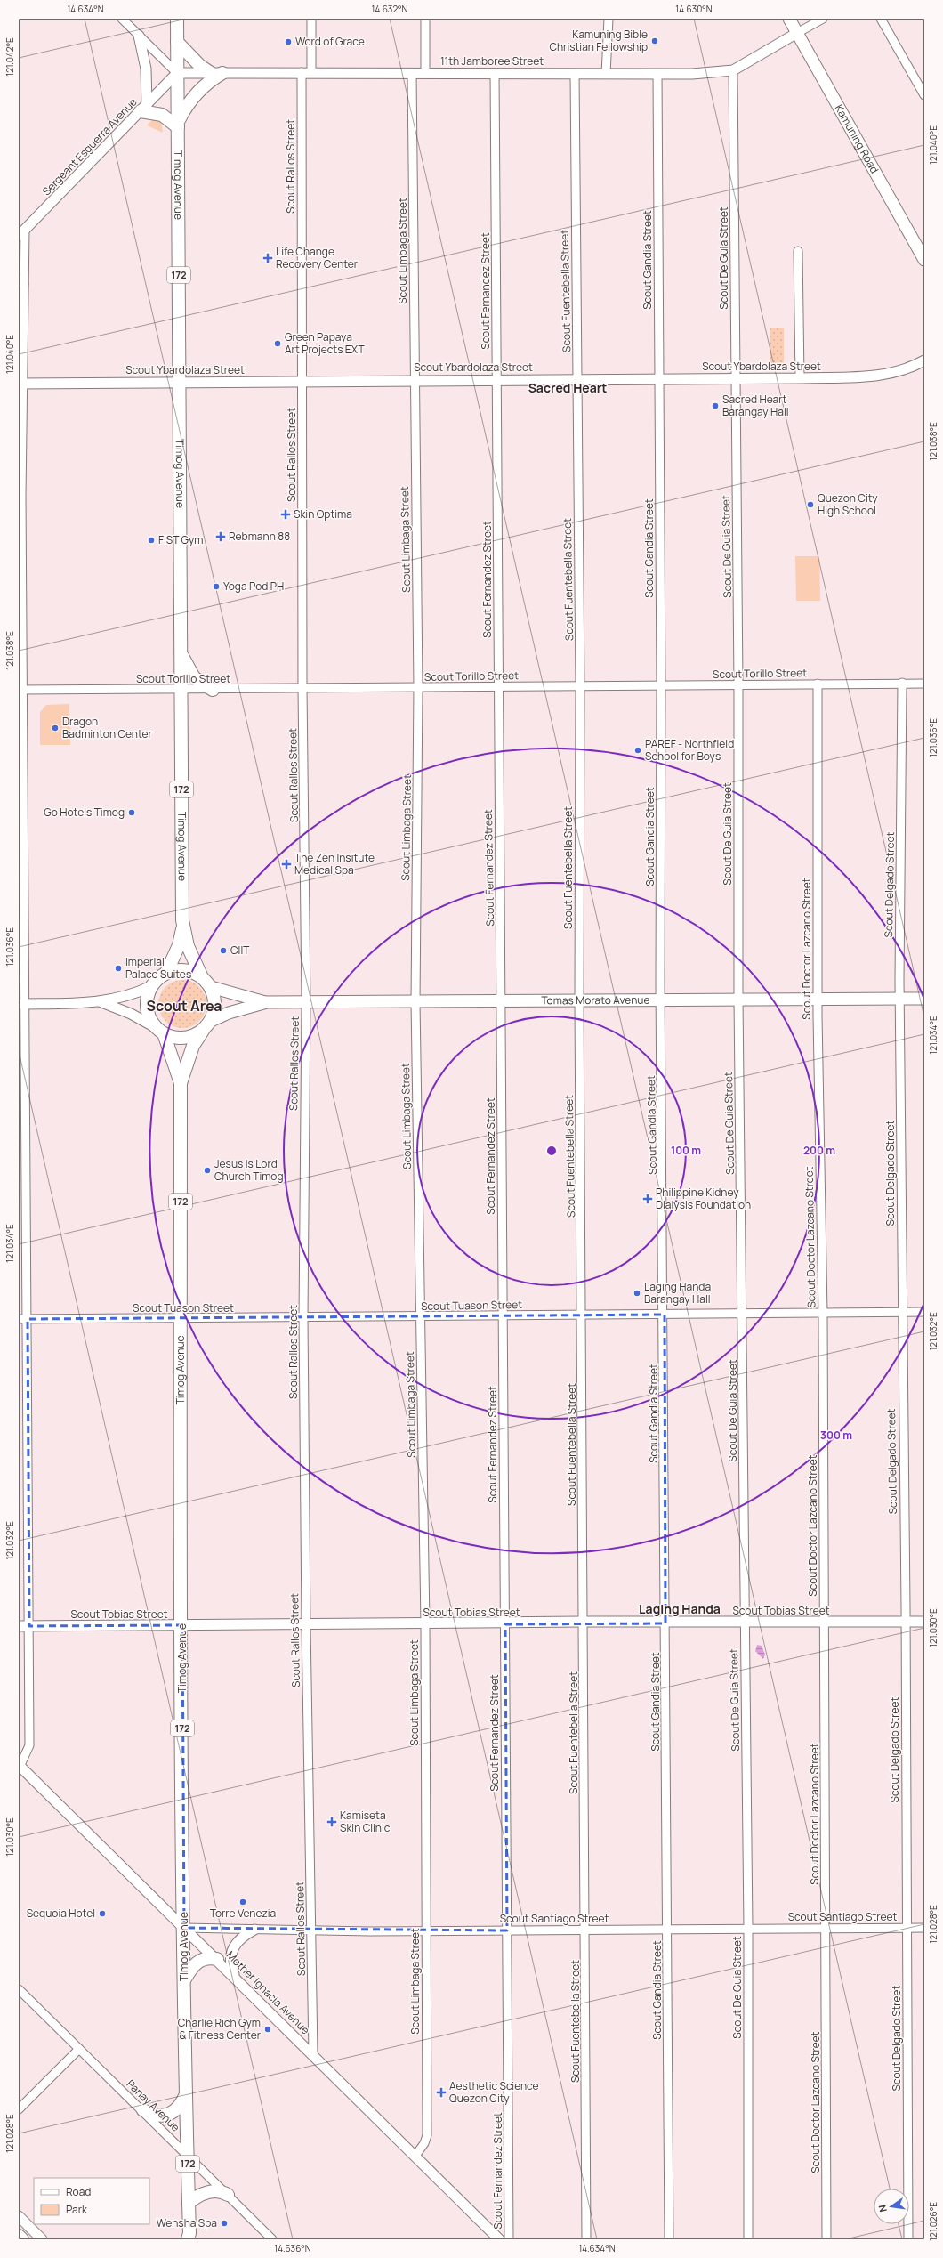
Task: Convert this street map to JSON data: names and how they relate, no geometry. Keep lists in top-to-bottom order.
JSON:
{
  "streets": {
    "main road": [
      "Kamuning Road",
      "Timog Avenue",
      "172",
      "Tomas Morato Avenue"
    ],
    "street": [
      "11th Jamboree Street",
      "Sergeant Esguerra Avenue",
      "Scout Rallos Street",
      "Scout Limbaga Street",
      "Scout De Guia Street",
      "Scout Gandia Street",
      "Scout Fernandez Street",
      "Scout Fuentebella Street",
      "Scout Ybardolaza Street",
      "Scout Torillo Street",
      "Scout Delgado Street",
      "Scout Doctor Lazcano Street",
      "Scout Tuason Street",
      "Scout Tobias Street",
      "Scout Santiago Street",
      "Mother Ignacia Avenue",
      "Panay Avenue"
    ]
  },
  "crossings": [
    ["11th Jamboree Street", "Kamuning Road"],
    ["11th Jamboree Street", "Sergeant Esguerra Avenue"],
    ["11th Jamboree Street", "Scout Rallos Street"],
    ["11th Jamboree Street", "Timog Avenue"],
    ["11th Jamboree Street", "Scout Limbaga Street"],
    ["11th Jamboree Street", "Scout De Guia Street"],
    ["11th Jamboree Street", "Scout Gandia Street"],
    ["11th Jamboree Street", "Scout Fernandez Street"],
    ["11th Jamboree Street", "Scout Fuentebella Street"],
    ["Sergeant Esguerra Avenue", "Timog Avenue"],
    ["Scout Rallos Street", "Scout Ybardolaza Street"],
    ["Scout Rallos Street", "Scout Torillo Street"],
    ["Scout Rallos Street", "Tomas Morato Avenue"],
    ["Scout Rallos Street", "Scout Tuason Street"],
    ["Scout Rallos Street", "Scout Tobias Street"],
    ["Scout Rallos Street", "Scout Santiago Street"],
    ["Scout Rallos Street", "Mother Ignacia Avenue"],
    ["Timog Avenue", "172"],
    ["Timog Avenue", "Scout Ybardolaza Street"],
    ["Timog Avenue", "Scout Torillo Street"],
    ["Timog Avenue", "Tomas Morato Avenue"],
    ["Timog Avenue", "Scout Tuason Street"],
    ["Timog Avenue", "Scout Tobias Street"],
    ["Timog Avenue", "Scout Santiago Street"],
    ["Timog Avenue", "Mother Ignacia Avenue"],
    ["Timog Avenue", "Panay Avenue"],
    ["Scout Limbaga Street", "Scout Ybardolaza Street"],
    ["Scout Limbaga Street", "Scout Torillo Street"],
    ["Scout Limbaga Street", "Tomas Morato Avenue"],
    ["Scout Limbaga Street", "Scout Tuason Street"],
    ["Scout Limbaga Street", "Scout Tobias Street"],
    ["Scout Limbaga Street", "Scout Santiago Street"],
    ["Scout Limbaga Street", "Mother Ignacia Avenue"],
    ["Scout De Guia Street", "Scout Ybardolaza Street"],
    ["Scout De Guia Street", "Scout Torillo Street"],
    ["Scout De Guia Street", "Tomas Morato Avenue"],
    ["Scout De Guia Street", "Scout Tuason Street"],
    ["Scout De Guia Street", "Scout Tobias Street"],
    ["Scout De Guia Street", "Scout Santiago Street"],
    ["Scout Gandia Street", "Scout Ybardolaza Street"],
    ["Scout Gandia Street", "Scout Torillo Street"],
    ["Scout Gandia Street", "Tomas Morato Avenue"],
    ["Scout Gandia Street", "Scout Tuason Street"],
    ["Scout Gandia Street", "Scout Tobias Street"],
    ["Scout Gandia Street", "Scout Santiago Street"],
    ["172", "Tomas Morato Avenue"],
    ["Scout Fernandez Street", "Scout Ybardolaza Street"],
    ["Scout Fernandez Street", "Scout Torillo Street"],
    ["Scout Fernandez Street", "Tomas Morato Avenue"],
    ["Scout Fernandez Street", "Scout Tuason Street"],
    ["Scout Fernandez Street", "Scout Tobias Street"],
    ["Scout Fernandez Street", "Scout Santiago Street"],
    ["Scout Fuentebella Street", "Scout Ybardolaza Street"],
    ["Scout Fuentebella Street", "Scout Torillo Street"],
    ["Scout Fuentebella Street", "Tomas Morato Avenue"],
    ["Scout Fuentebella Street", "Scout Tuason Street"],
    ["Scout Fuentebella Street", "Scout Tobias Street"],
    ["Scout Fuentebella Street", "Scout Santiago Street"],
    ["Scout Torillo Street", "Scout Delgado Street"],
    ["Scout Torillo Street", "Scout Doctor Lazcano Street"],
    ["Scout Delgado Street", "Tomas Morato Avenue"],
    ["Scout Delgado Street", "Scout Tuason Street"],
    ["Scout Delgado Street", "Scout Tobias Street"],
    ["Scout Delgado Street", "Scout Santiago Street"],
    ["Scout Doctor Lazcano Street", "Tomas Morato Avenue"],
    ["Scout Doctor Lazcano Street", "Scout Tuason Street"],
    ["Scout Doctor Lazcano Street", "Scout Tobias Street"],
    ["Scout Doctor Lazcano Street", "Scout Santiago Street"],
    ["Scout Santiago Street", "Mother Ignacia Avenue"]
  ],
  "districts": ["Sacred Heart", "Scout Area", "Laging Handa"],
  "places": {
    "other": [
      "Kamuning Bible Christian Fellowship",
      "Word of Grace",
      "Green Papaya Art Projects EXT",
      "Sacred Heart Barangay Hall",
      "Quezon City High School",
      "FIST Gym",
      "Yoga Pod PH",
      "Dragon Badminton Center",
      "PAREF - Northfield School for Boys",
      "Go Hotels Timog",
      "CIIT",
      "Imperial Palace Suites",
      "Jesus is Lord Church Timog",
      "Laging Handa Barangay Hall",
      "Torre Venezia",
      "Sequoia Hotel",
      "Charlie Rich Gym & Fitness Center",
      "Wensha Spa"
    ],
    "health": [
      "Life Change Recovery Center",
      "Skin Optima",
      "Rebmann 88",
      "The Zen Insitute Medical Spa",
      "Philippine Kidney Dialysis Foundation",
      "Kamiseta Skin Clinic",
      "Aesthetic Science Quezon City"
    ]
  },
  "legend": ["Road", "Park"],
  "north": "left",
  "coordinates": [
    "14.634°N",
    "14.632°N",
    "14.630°N",
    "121.042°E",
    "121.040°E",
    "121.038°E",
    "121.036°E",
    "121.034°E",
    "121.032°E",
    "121.030°E",
    "121.028°E",
    "121.026°E",
    "14.636°N"
  ],
  "rings": ["100 m", "200 m", "300 m"]
}
